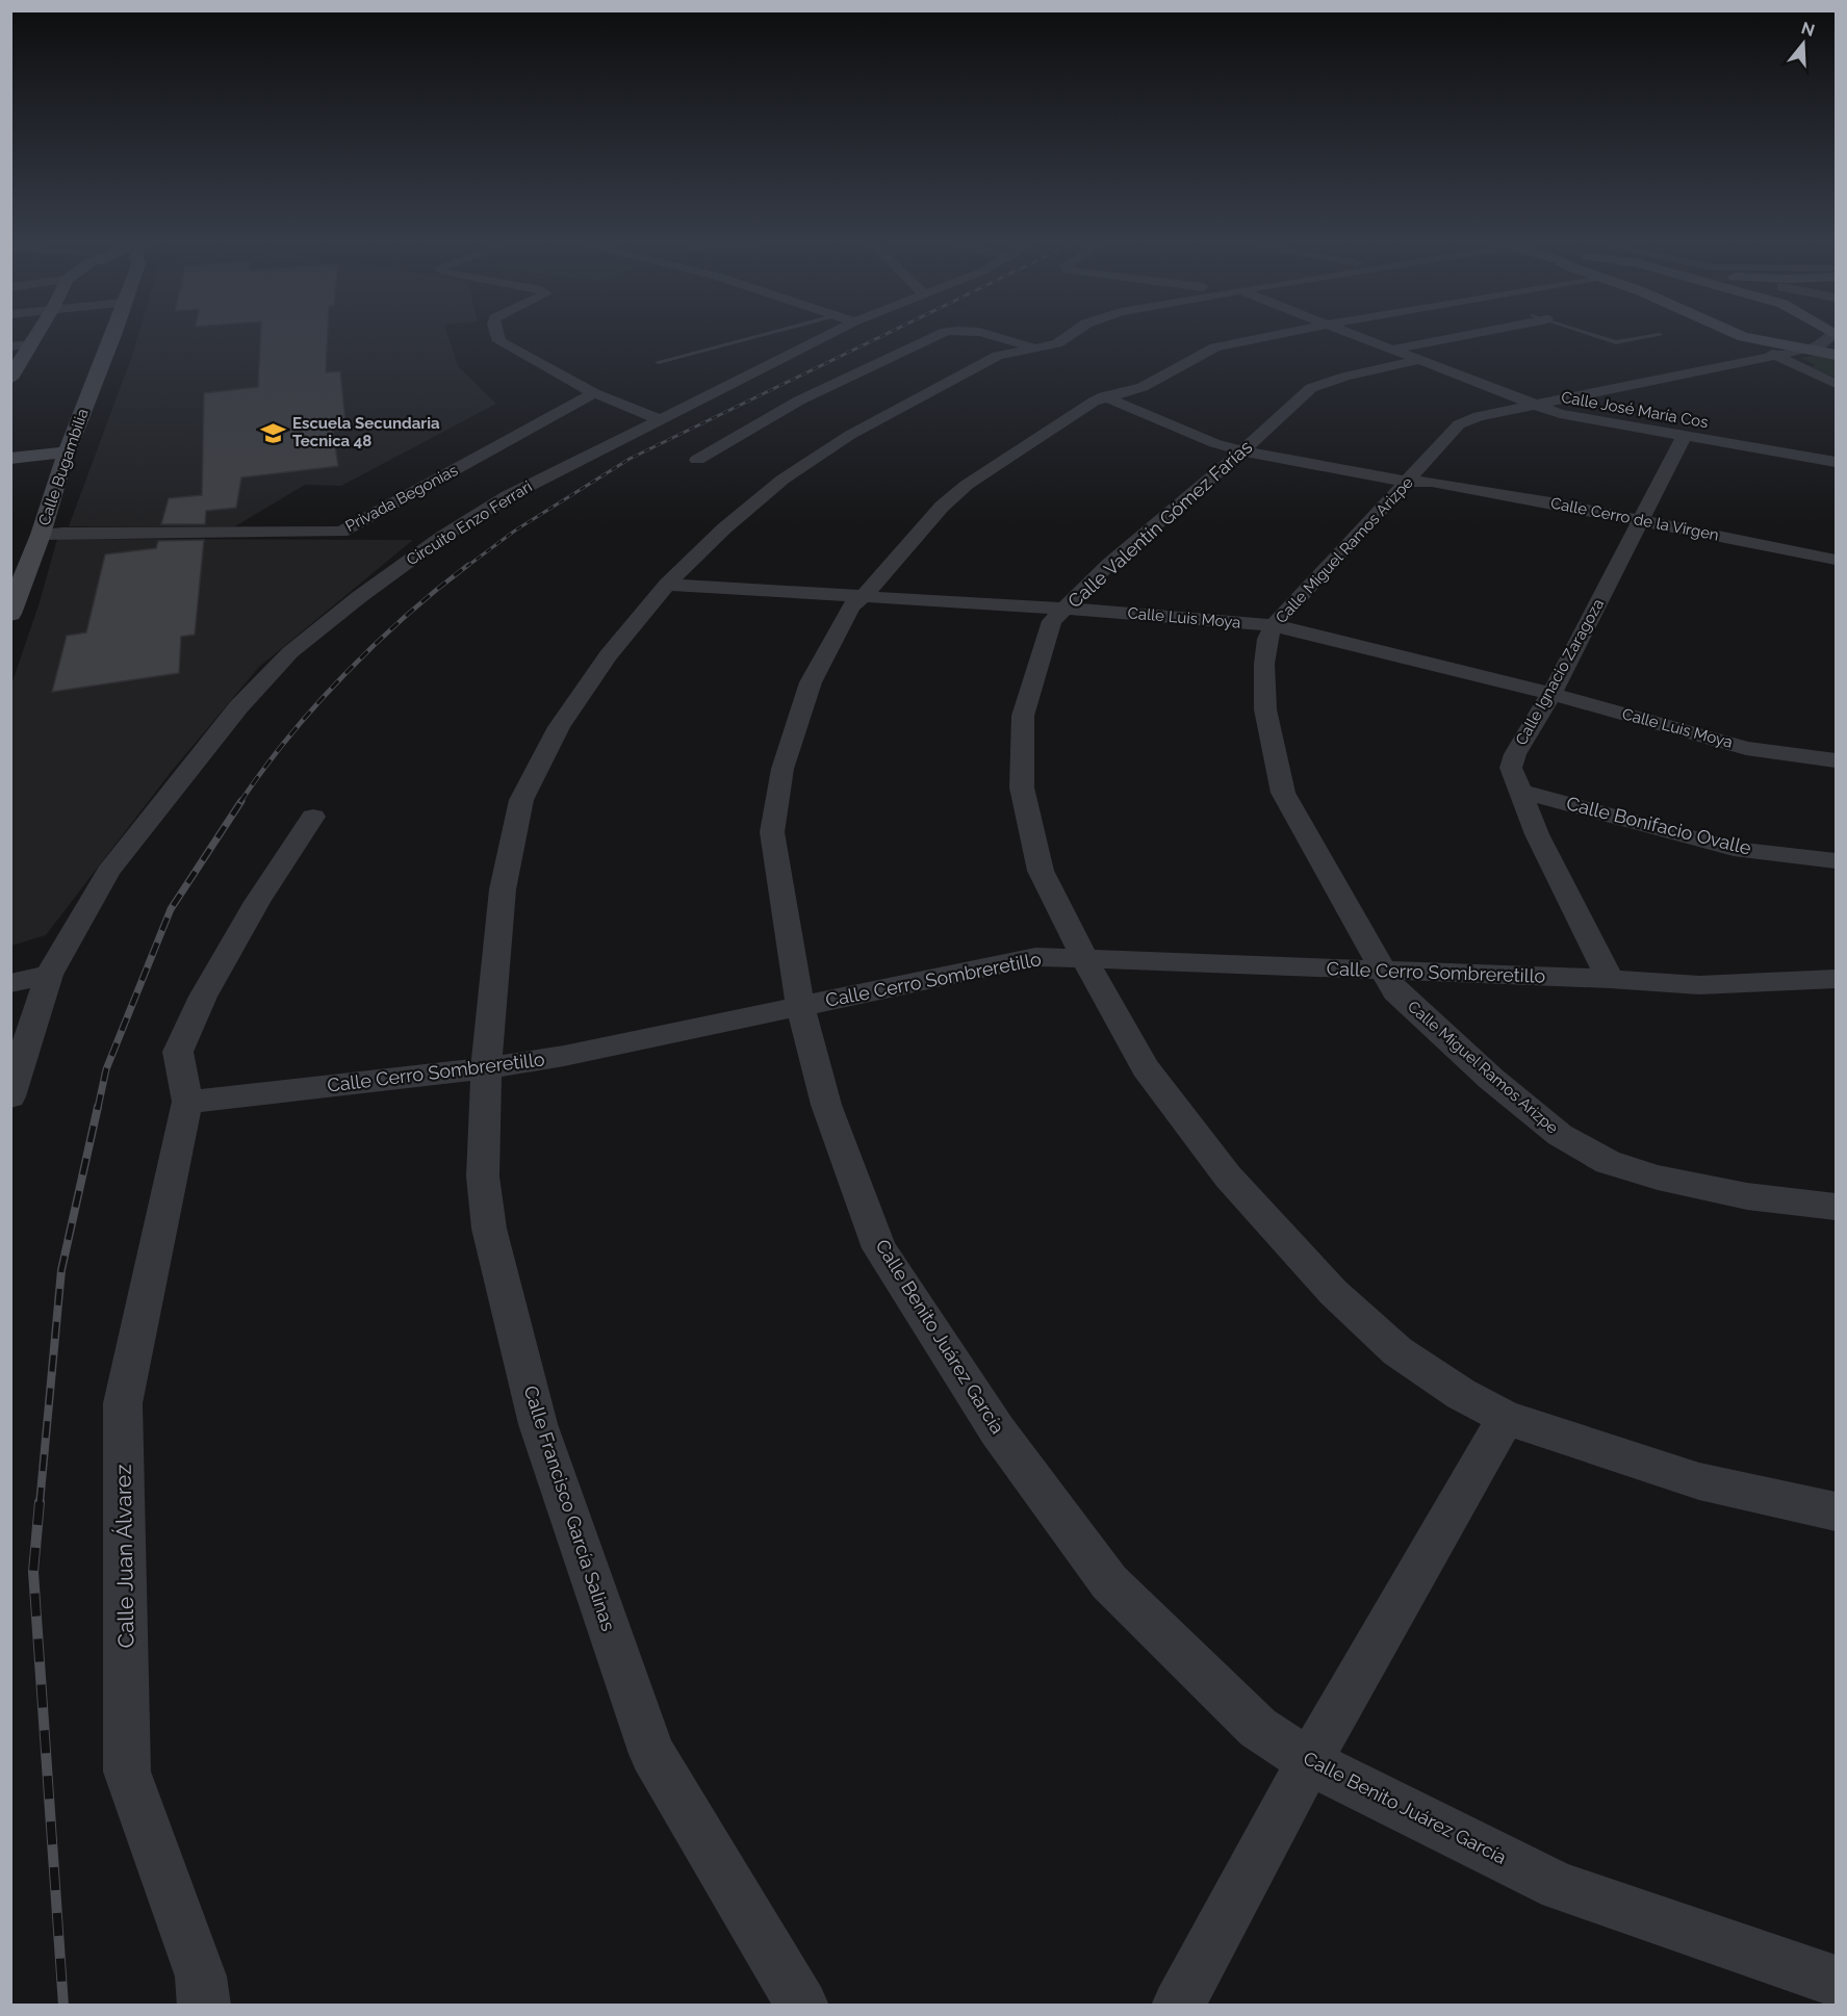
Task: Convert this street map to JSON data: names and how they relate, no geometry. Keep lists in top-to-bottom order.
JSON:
{
  "streets": {
    "street": [
      "Calle José María Cos",
      "Calle Bugambilia",
      "Privada Begonias",
      "Calle Cerro de la Virgen",
      "Circuito Enzo Ferrari",
      "Calle Valentín Gómez Farías",
      "Calle Miguel Ramos Arizpe",
      "Calle Luis Moya",
      "Calle Ignacio Zaragoza",
      "Calle Bonifacio Ovalle",
      "Calle Cerro Sombreretillo",
      "Calle Benito Juárez García",
      "Calle Francisco García Salinas",
      "Calle Juan Álvarez"
    ]
  },
  "crossings": [
    ["Calle José María Cos", "Calle Valentín Gómez Farías"],
    ["Calle José María Cos", "Calle Miguel Ramos Arizpe"],
    ["Calle José María Cos", "Calle Ignacio Zaragoza"],
    ["Calle Bugambilia", "Privada Begonias"],
    ["Calle Cerro de la Virgen", "Calle Valentín Gómez Farías"],
    ["Calle Cerro de la Virgen", "Calle Miguel Ramos Arizpe"],
    ["Calle Cerro de la Virgen", "Calle Ignacio Zaragoza"],
    ["Calle Valentín Gómez Farías", "Calle Luis Moya"],
    ["Calle Valentín Gómez Farías", "Calle Cerro Sombreretillo"],
    ["Calle Miguel Ramos Arizpe", "Calle Luis Moya"],
    ["Calle Miguel Ramos Arizpe", "Calle Cerro Sombreretillo"],
    ["Calle Luis Moya", "Calle Ignacio Zaragoza"],
    ["Calle Luis Moya", "Calle Benito Juárez García"],
    ["Calle Luis Moya", "Calle Francisco García Salinas"],
    ["Calle Ignacio Zaragoza", "Calle Bonifacio Ovalle"],
    ["Calle Ignacio Zaragoza", "Calle Cerro Sombreretillo"],
    ["Calle Cerro Sombreretillo", "Calle Benito Juárez García"],
    ["Calle Cerro Sombreretillo", "Calle Francisco García Salinas"],
    ["Calle Cerro Sombreretillo", "Calle Juan Álvarez"]
  ],
  "places": {
    "school or university": ["Escuela Secundaria Tecnica 48"]
  },
  "north": "top"
}
